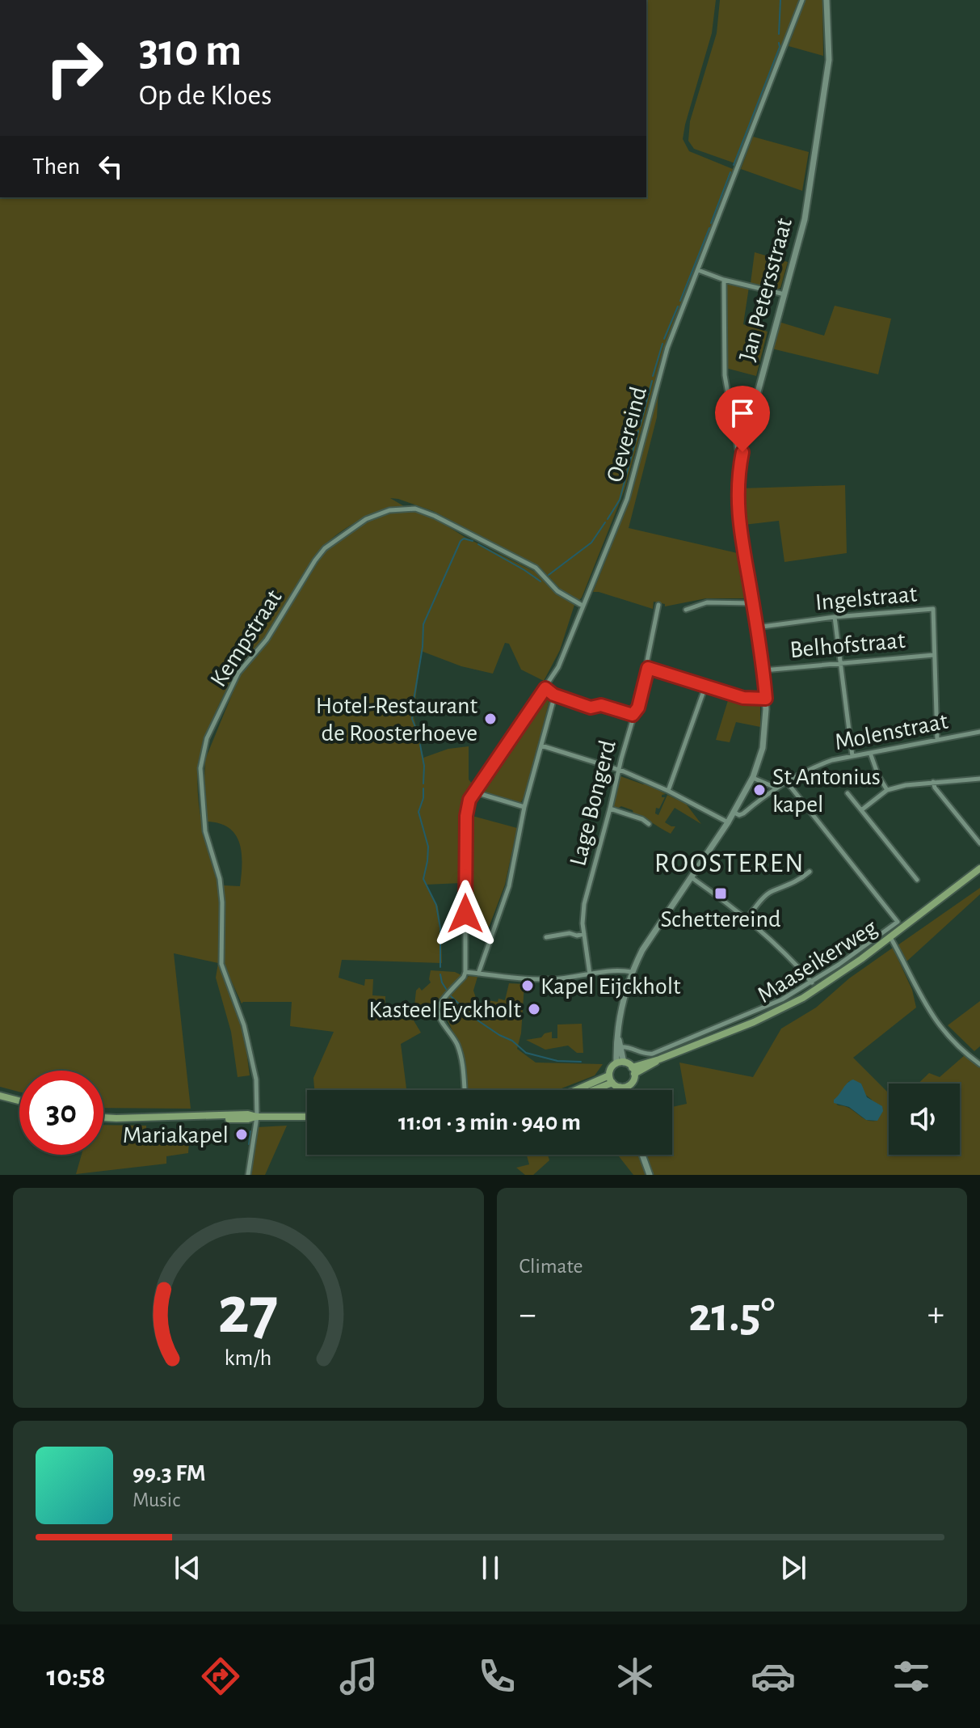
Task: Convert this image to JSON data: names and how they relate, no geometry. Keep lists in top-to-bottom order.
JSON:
{
  "streets": {
    "main road": ["Maaseikerweg"],
    "street": [
      "Jan Petersstraat",
      "Oevereind",
      "Ingelstraat",
      "Kempstraat",
      "Belhofstraat",
      "Molenstraat",
      "Lage Bongerd"
    ]
  },
  "crossings": [
    ["Jan Petersstraat", "Ingelstraat"],
    ["Jan Petersstraat", "Belhofstraat"],
    ["Jan Petersstraat", "Molenstraat"],
    ["Jan Petersstraat", "Maaseikerweg"],
    ["Oevereind", "Kempstraat"],
    ["Ingelstraat", "Belhofstraat"]
  ],
  "districts": ["ROOSTEREN"],
  "places": {
    "other": [
      "Hotel-Restaurant de Roosterhoeve",
      "St Antonius kapel",
      "Kapel Eijckholt",
      "Kasteel Eyckholt",
      "Mariakapel"
    ],
    "transit": ["Schettereind"]
  },
  "page": {
    "turn": ["310 m", "Op de Kloes"],
    "then": "Then",
    "limit": "30",
    "trip": "11:01 · 3 min · 940 m",
    "tile": "Climate",
    "heat": ["−", "21.5°", "+"],
    "song": ["99.3 FM", "Music"],
    "tabs": "10:58",
    "gauge": ["27", "km/h"]
  }
}
